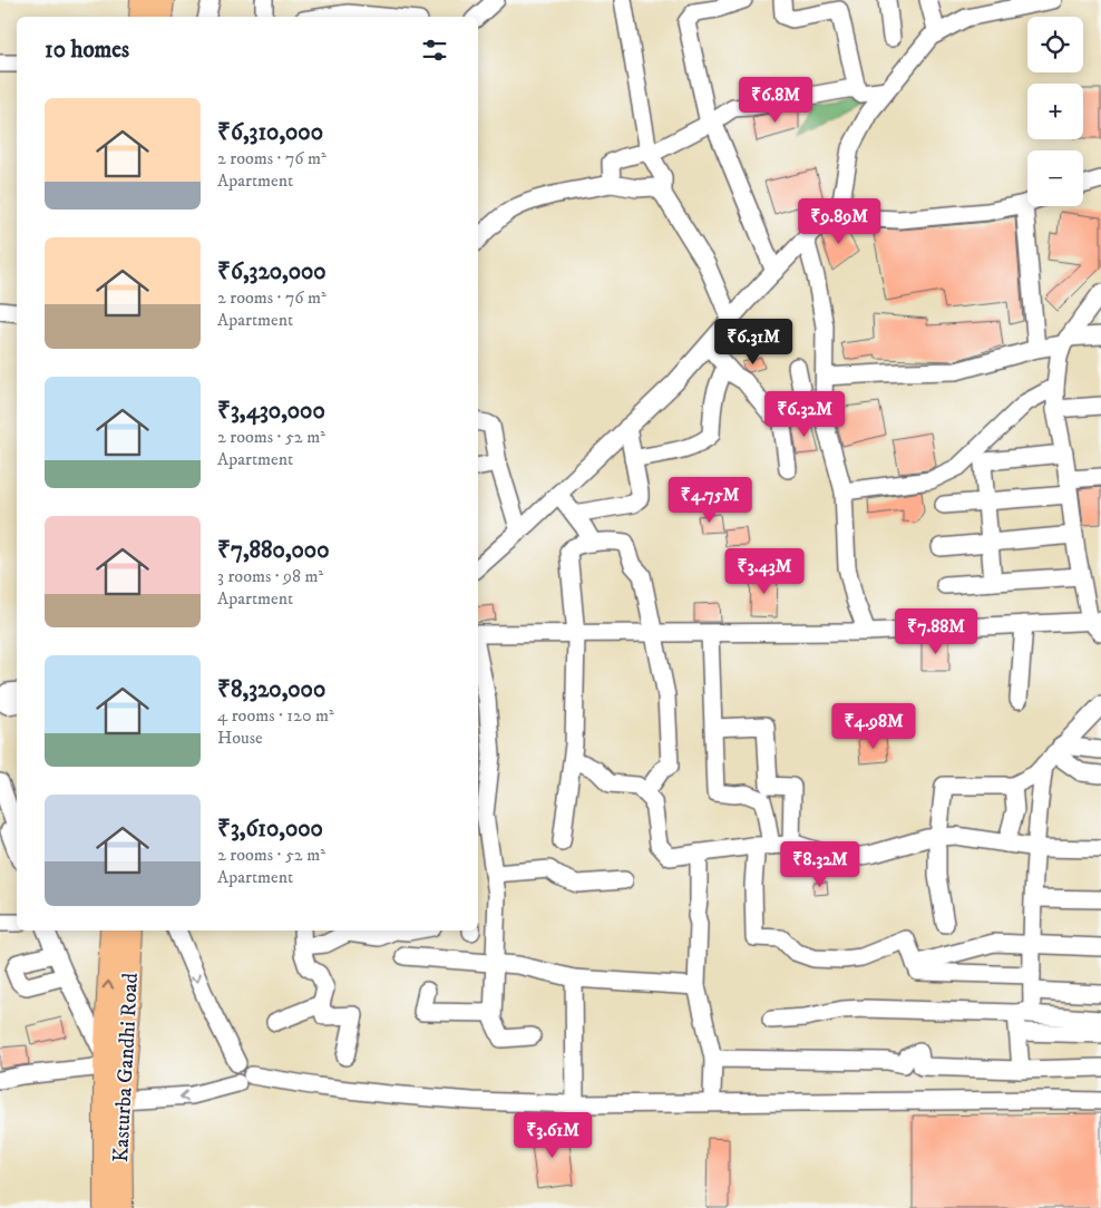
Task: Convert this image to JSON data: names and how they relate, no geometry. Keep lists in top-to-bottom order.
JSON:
{
  "streets": {
    "main road": ["Kasturba Gandhi Road"]
  },
  "page": {
    "map_buttons": ["+", "−"],
    "heading": "10 homes",
    "price": [
      "₹6.8M",
      "₹9.89M",
      "₹6.31M",
      "₹6.32M",
      "₹4.75M",
      "₹3.43M",
      "₹7.88M",
      "₹4.98M",
      "₹8.32M",
      "₹3.61M"
    ],
    "list": [
      {
        "name": "₹6,310,000",
        "note": "2 rooms · 76 m² · Apartment"
      },
      {
        "name": "₹6,320,000",
        "note": "2 rooms · 76 m² · Apartment"
      },
      {
        "name": "₹3,430,000",
        "note": "2 rooms · 52 m² · Apartment"
      },
      {
        "name": "₹7,880,000",
        "note": "3 rooms · 98 m² · Apartment"
      },
      {
        "name": "₹8,320,000",
        "note": "4 rooms · 120 m² · House"
      },
      {
        "name": "₹3,610,000",
        "note": "2 rooms · 52 m² · Apartment"
      }
    ]
  }
}
